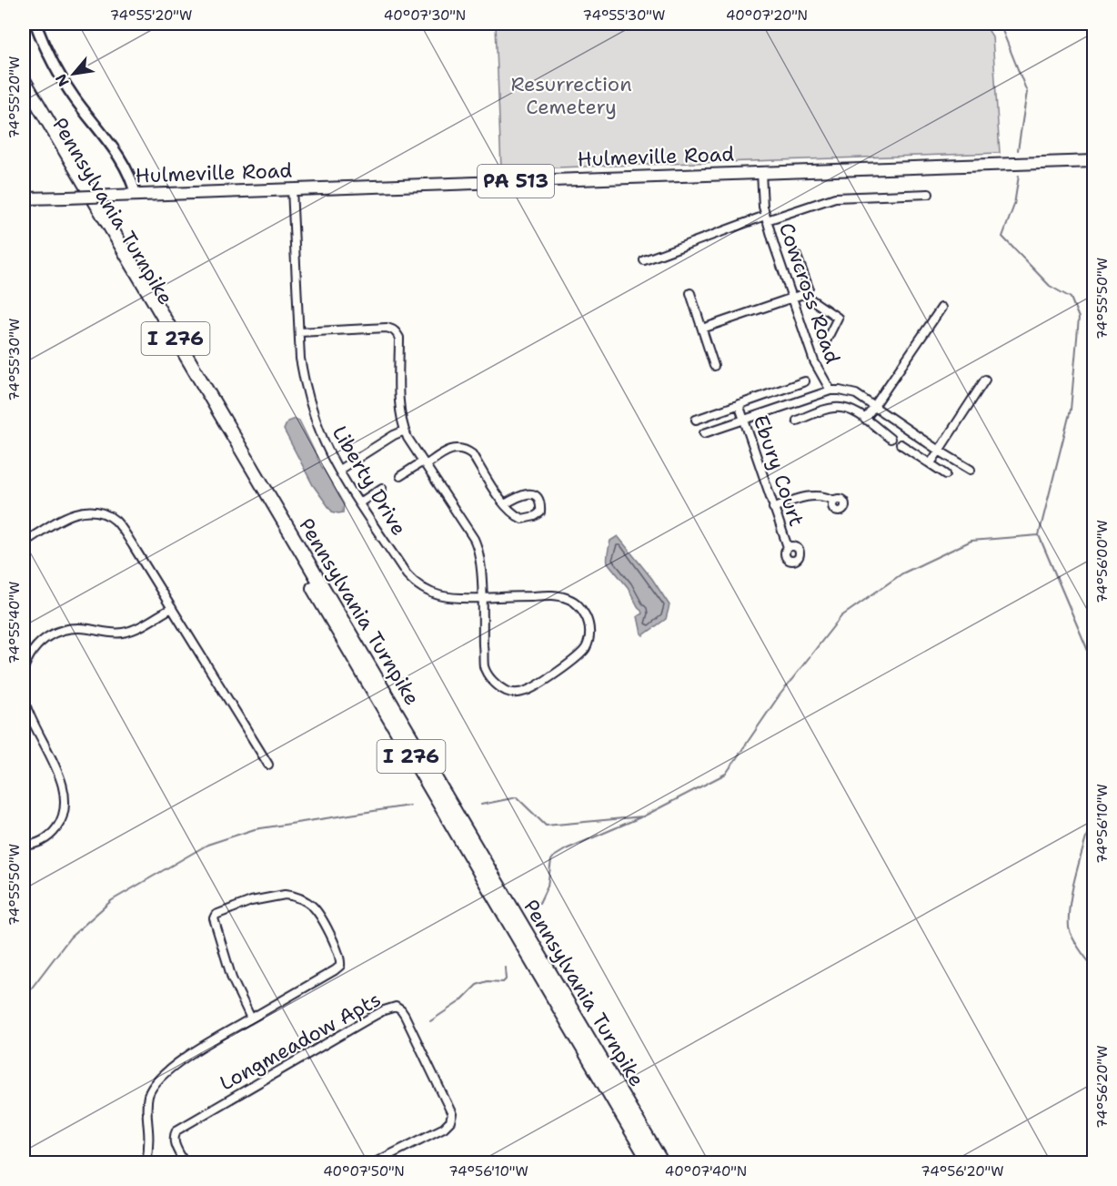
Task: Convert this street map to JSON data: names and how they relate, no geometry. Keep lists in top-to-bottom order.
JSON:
{
  "streets": {
    "highway": ["Pennsylvania Turnpike", "I 276"],
    "main road": ["Hulmeville Road", "PA 513"],
    "street": [
      "Cowcross Road",
      "Ebury Court",
      "Liberty Drive",
      "Longmeadow Apts"
    ]
  },
  "crossings": [
    ["Hulmeville Road", "Cowcross Road"],
    ["Hulmeville Road", "Liberty Drive"]
  ],
  "parks": ["Resurrection Cemetery"],
  "north": "bottom left",
  "coordinates": [
    "74°55'20\"W",
    "40°07'30\"N",
    "74°55'30\"W",
    "40°07'20\"N",
    "74°55'50\"W",
    "74°56'00\"W",
    "74°55'40\"W",
    "74°56'10\"W",
    "74°56'20\"W",
    "40°07'50\"N",
    "40°07'40\"N"
  ]
}
